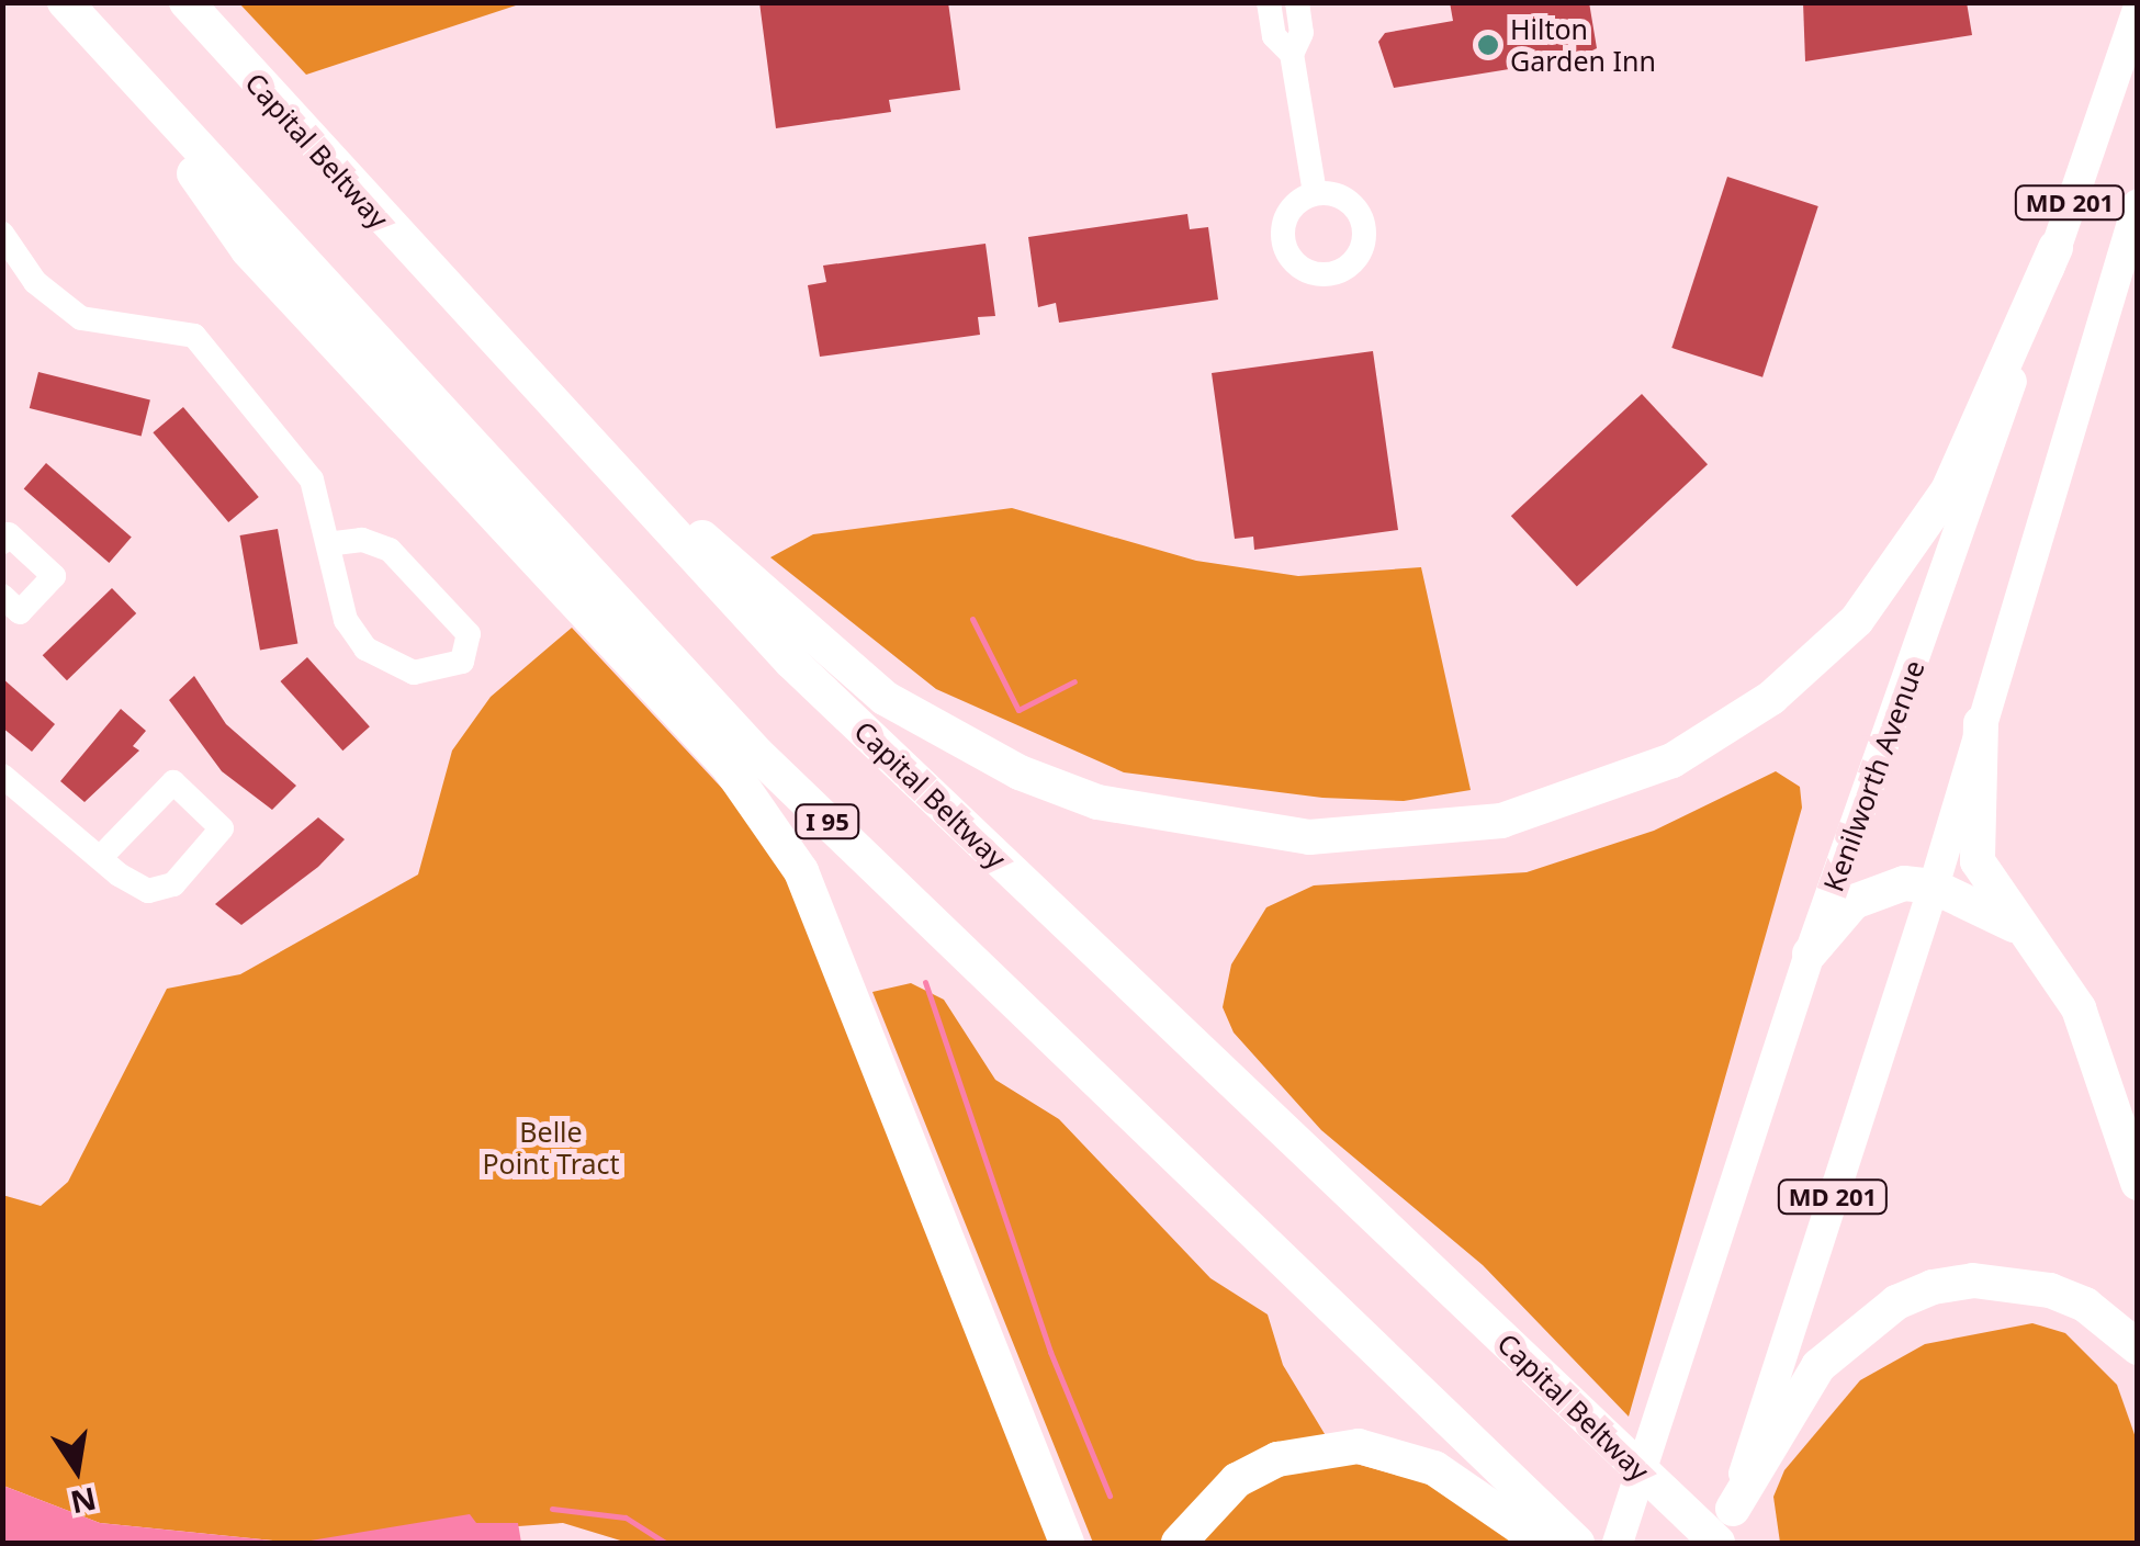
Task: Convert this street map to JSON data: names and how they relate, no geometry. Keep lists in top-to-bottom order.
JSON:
{
  "streets": {
    "highway": ["Capital Beltway", "I 95"],
    "main road": ["MD 201", "Kenilworth Avenue"]
  },
  "crossings": [
    ["Capital Beltway", "MD 201"]
  ],
  "parks": ["Belle Point Tract"],
  "places": ["Hilton Garden Inn"],
  "north": "bottom"
}
